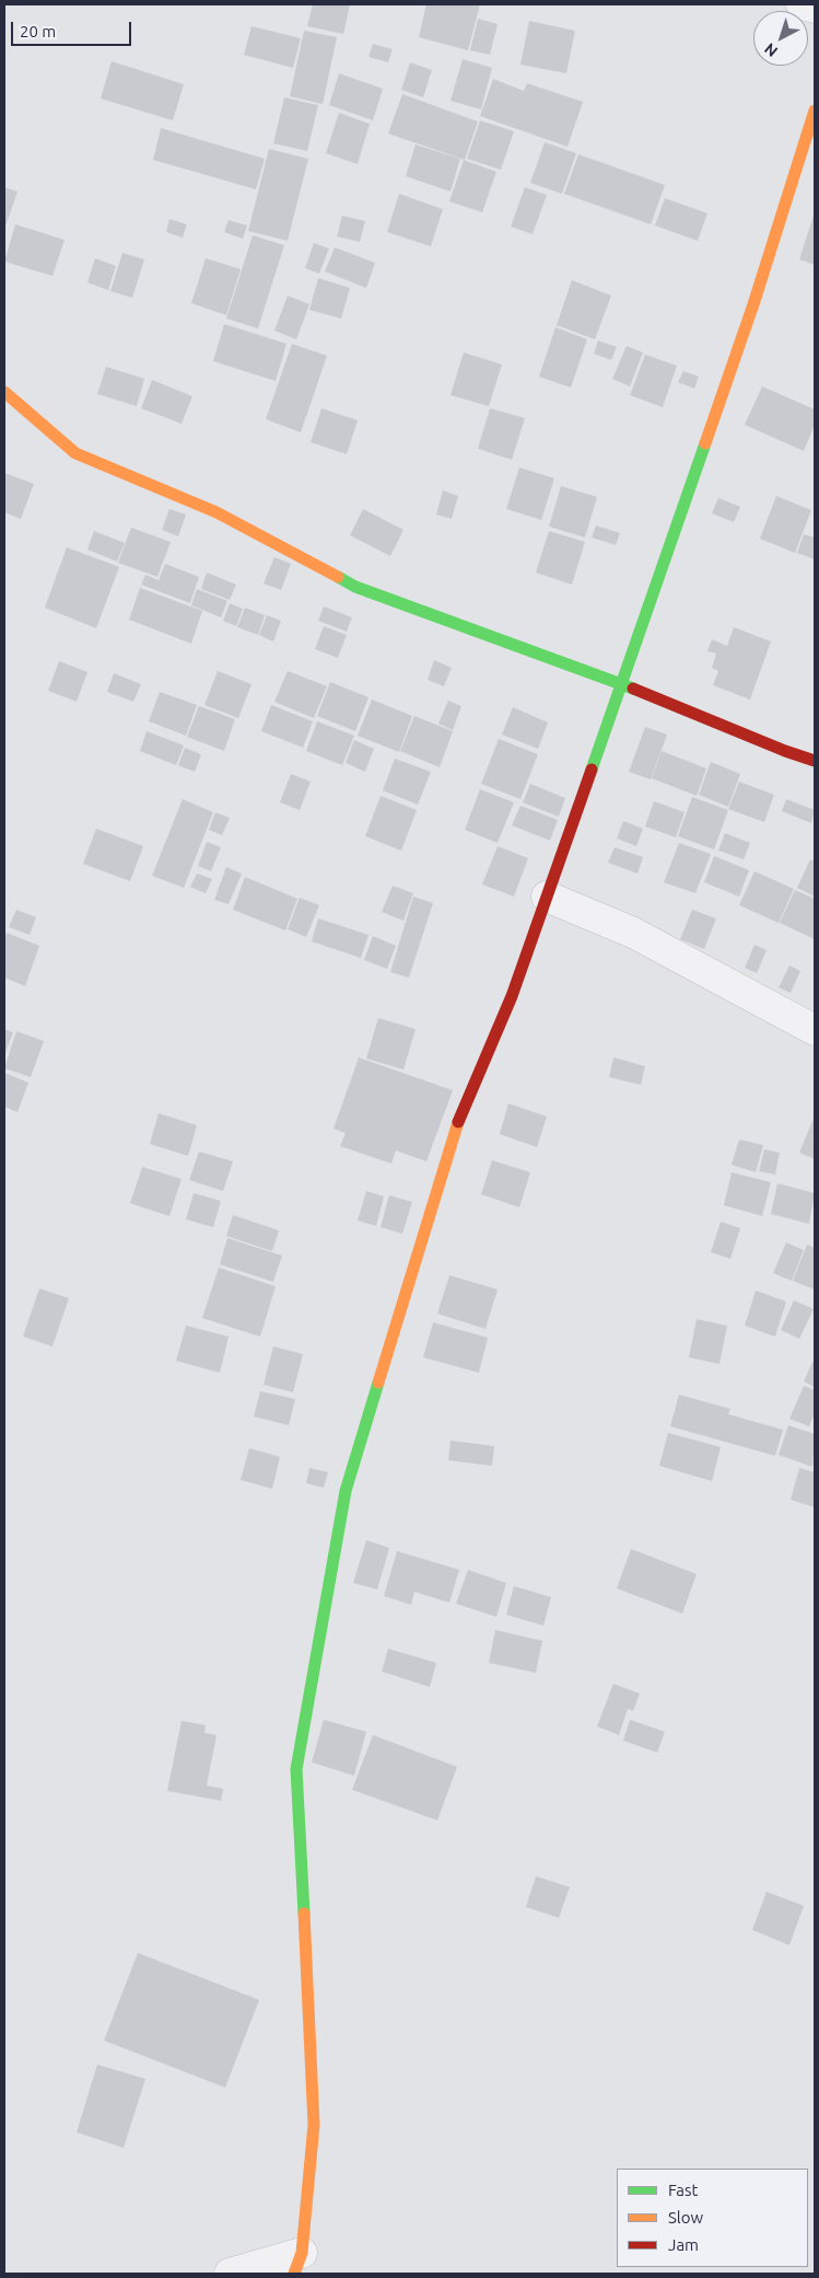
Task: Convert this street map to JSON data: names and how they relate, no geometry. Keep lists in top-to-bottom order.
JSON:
{
  "legend": ["Fast", "Slow", "Jam"],
  "scale_bar": "20 m",
  "north": "bottom left"
}
